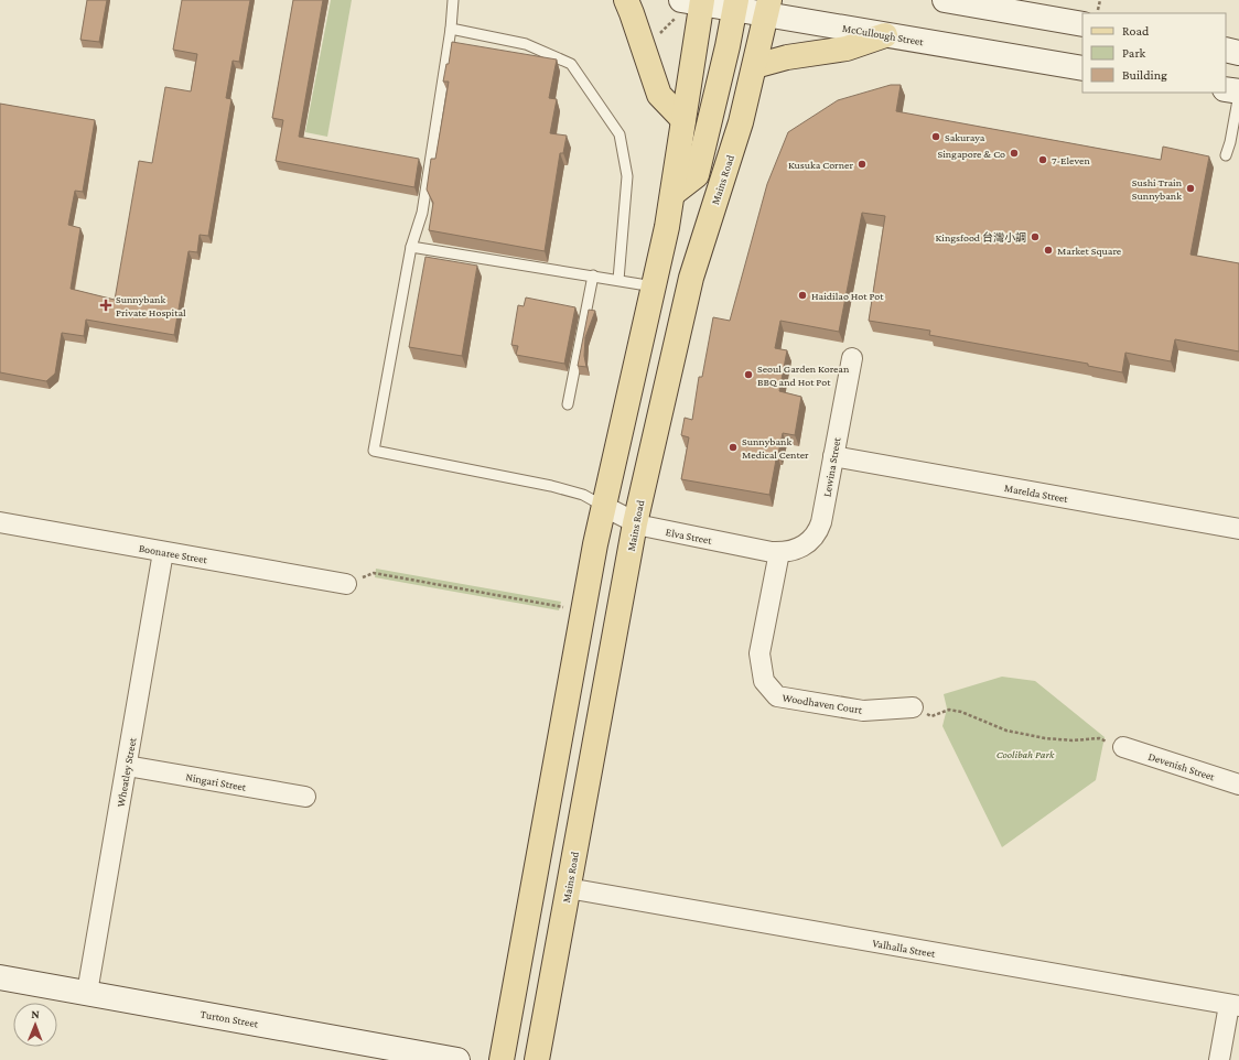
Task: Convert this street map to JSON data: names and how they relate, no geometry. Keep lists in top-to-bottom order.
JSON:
{
  "streets": {
    "main road": ["McCullough Street", "Mains Road", "Turton Street"],
    "street": [
      "Lewina Street",
      "Marelda Street",
      "Elva Street",
      "Boonaree Street",
      "Woodhaven Court",
      "Devenish Street",
      "Wheatley Street",
      "Ningari Street",
      "Valhalla Street"
    ]
  },
  "crossings": [
    ["McCullough Street", "Mains Road"],
    ["Mains Road", "Elva Street"],
    ["Mains Road", "Valhalla Street"],
    ["Lewina Street", "Marelda Street"],
    ["Lewina Street", "Elva Street"],
    ["Lewina Street", "Woodhaven Court"],
    ["Elva Street", "Woodhaven Court"],
    ["Boonaree Street", "Wheatley Street"],
    ["Wheatley Street", "Ningari Street"],
    ["Wheatley Street", "Turton Street"]
  ],
  "parks": ["Coolibah Park"],
  "places": {
    "other": [
      "Sakuraya",
      "Singapore & Co",
      "7-Eleven",
      "Kusuka Corner",
      "Sushi Train Sunnybank",
      "Kingsfood 台灣小調",
      "Market Square",
      "Haidilao Hot Pot",
      "Seoul Garden Korean BBQ and Hot Pot",
      "Sunnybank Medical Center"
    ],
    "health": ["Sunnybank Private Hospital"]
  },
  "legend": ["Road", "Park", "Building"],
  "north": "top"
}
